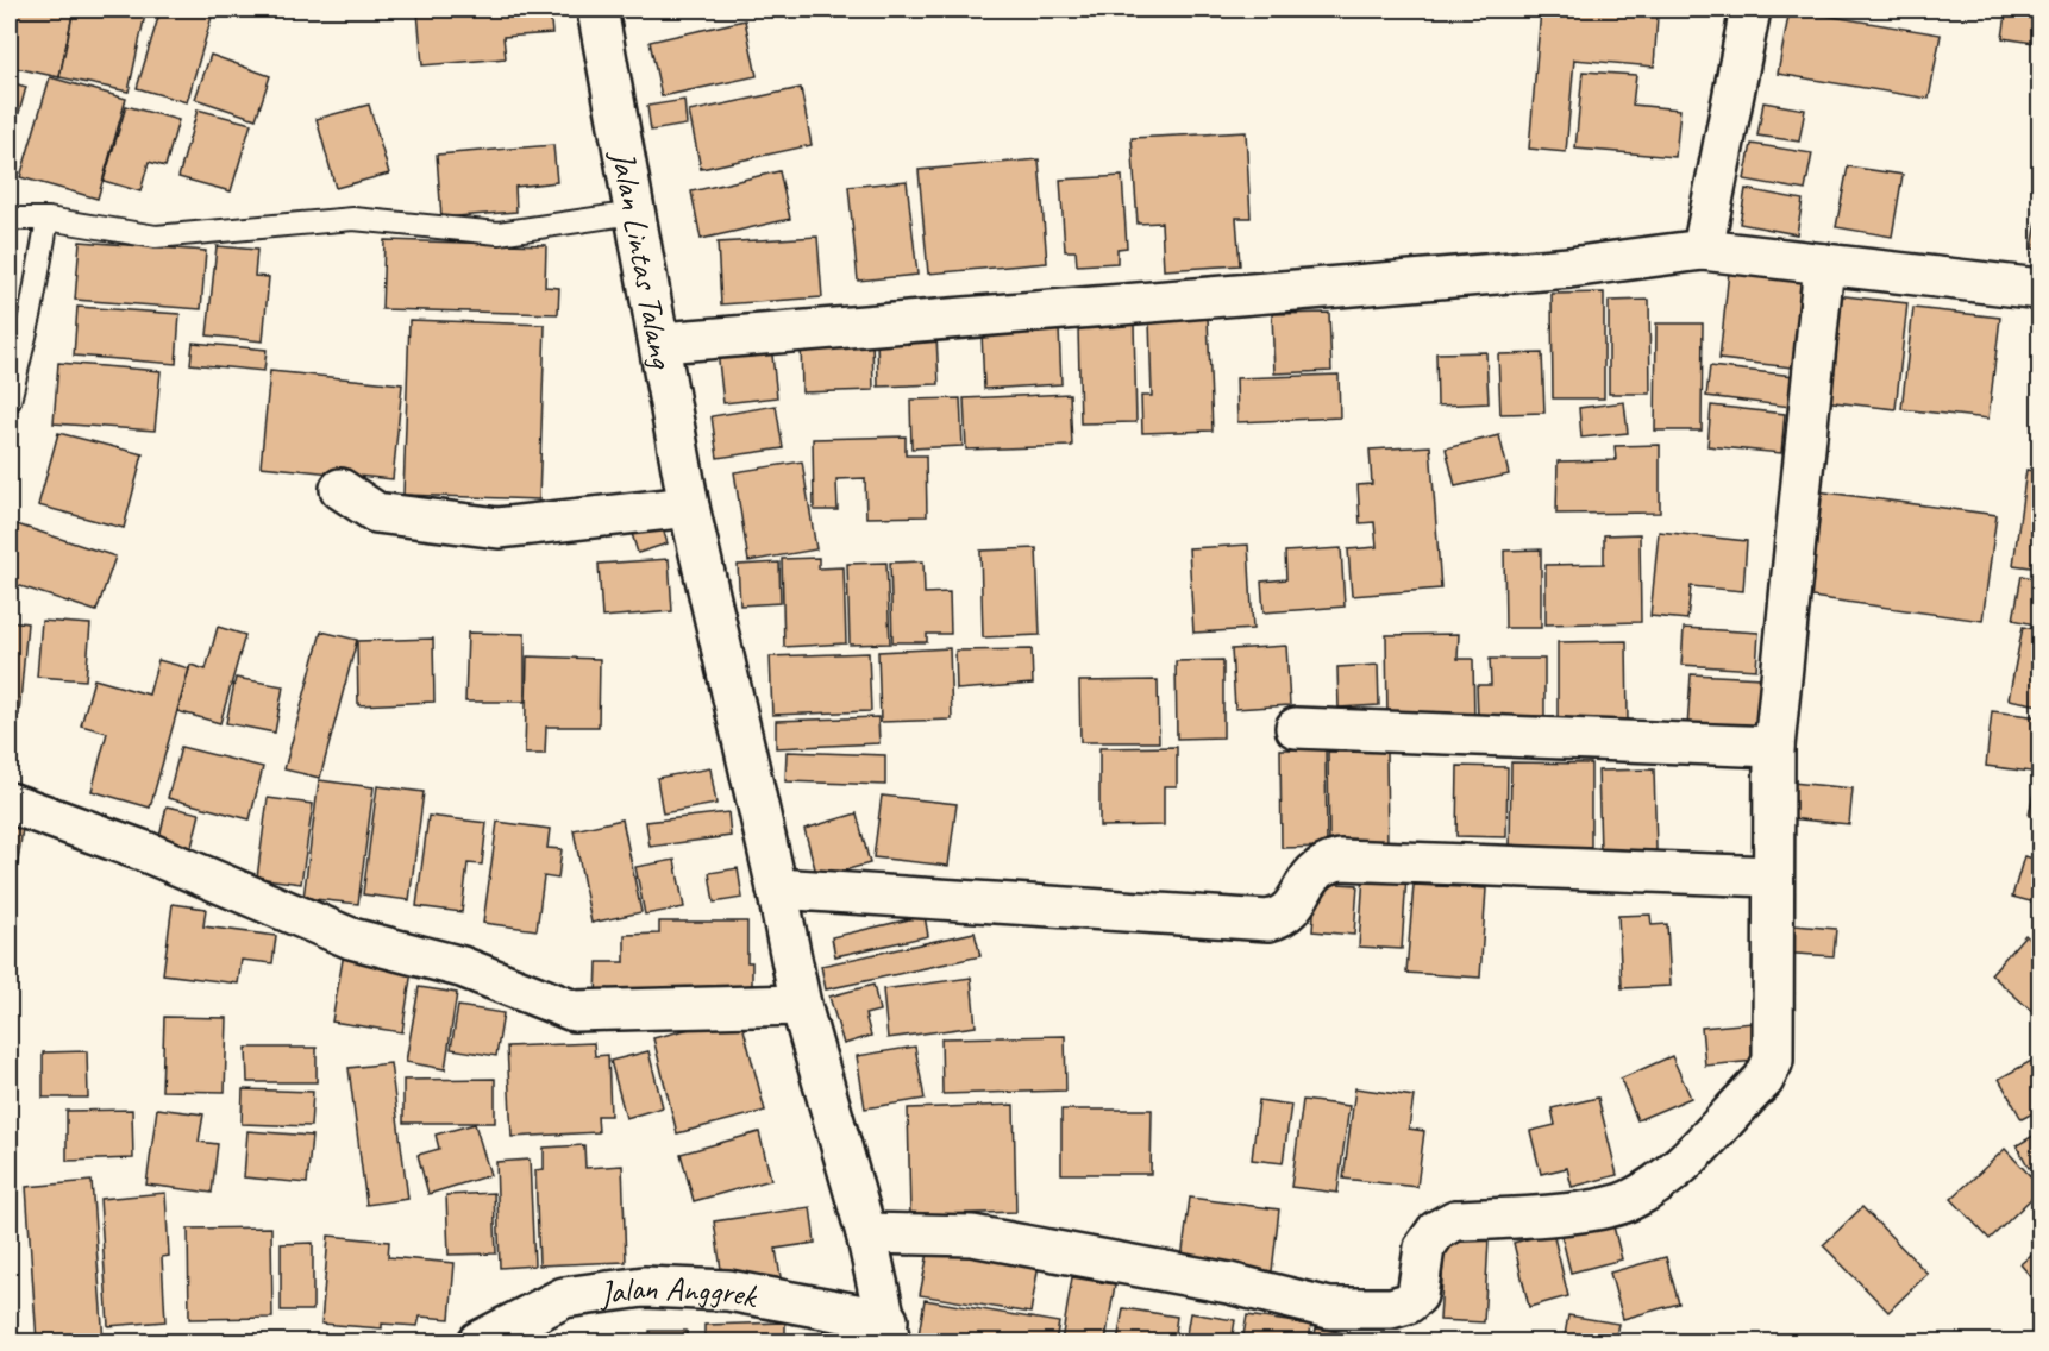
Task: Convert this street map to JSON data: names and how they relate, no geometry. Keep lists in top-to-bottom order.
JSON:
{
  "streets": {
    "street": ["Jalan Lintas Talang", "Jalan Anggrek"]
  },
  "crossings": [
    ["Jalan Lintas Talang", "Jalan Anggrek"]
  ]
}
